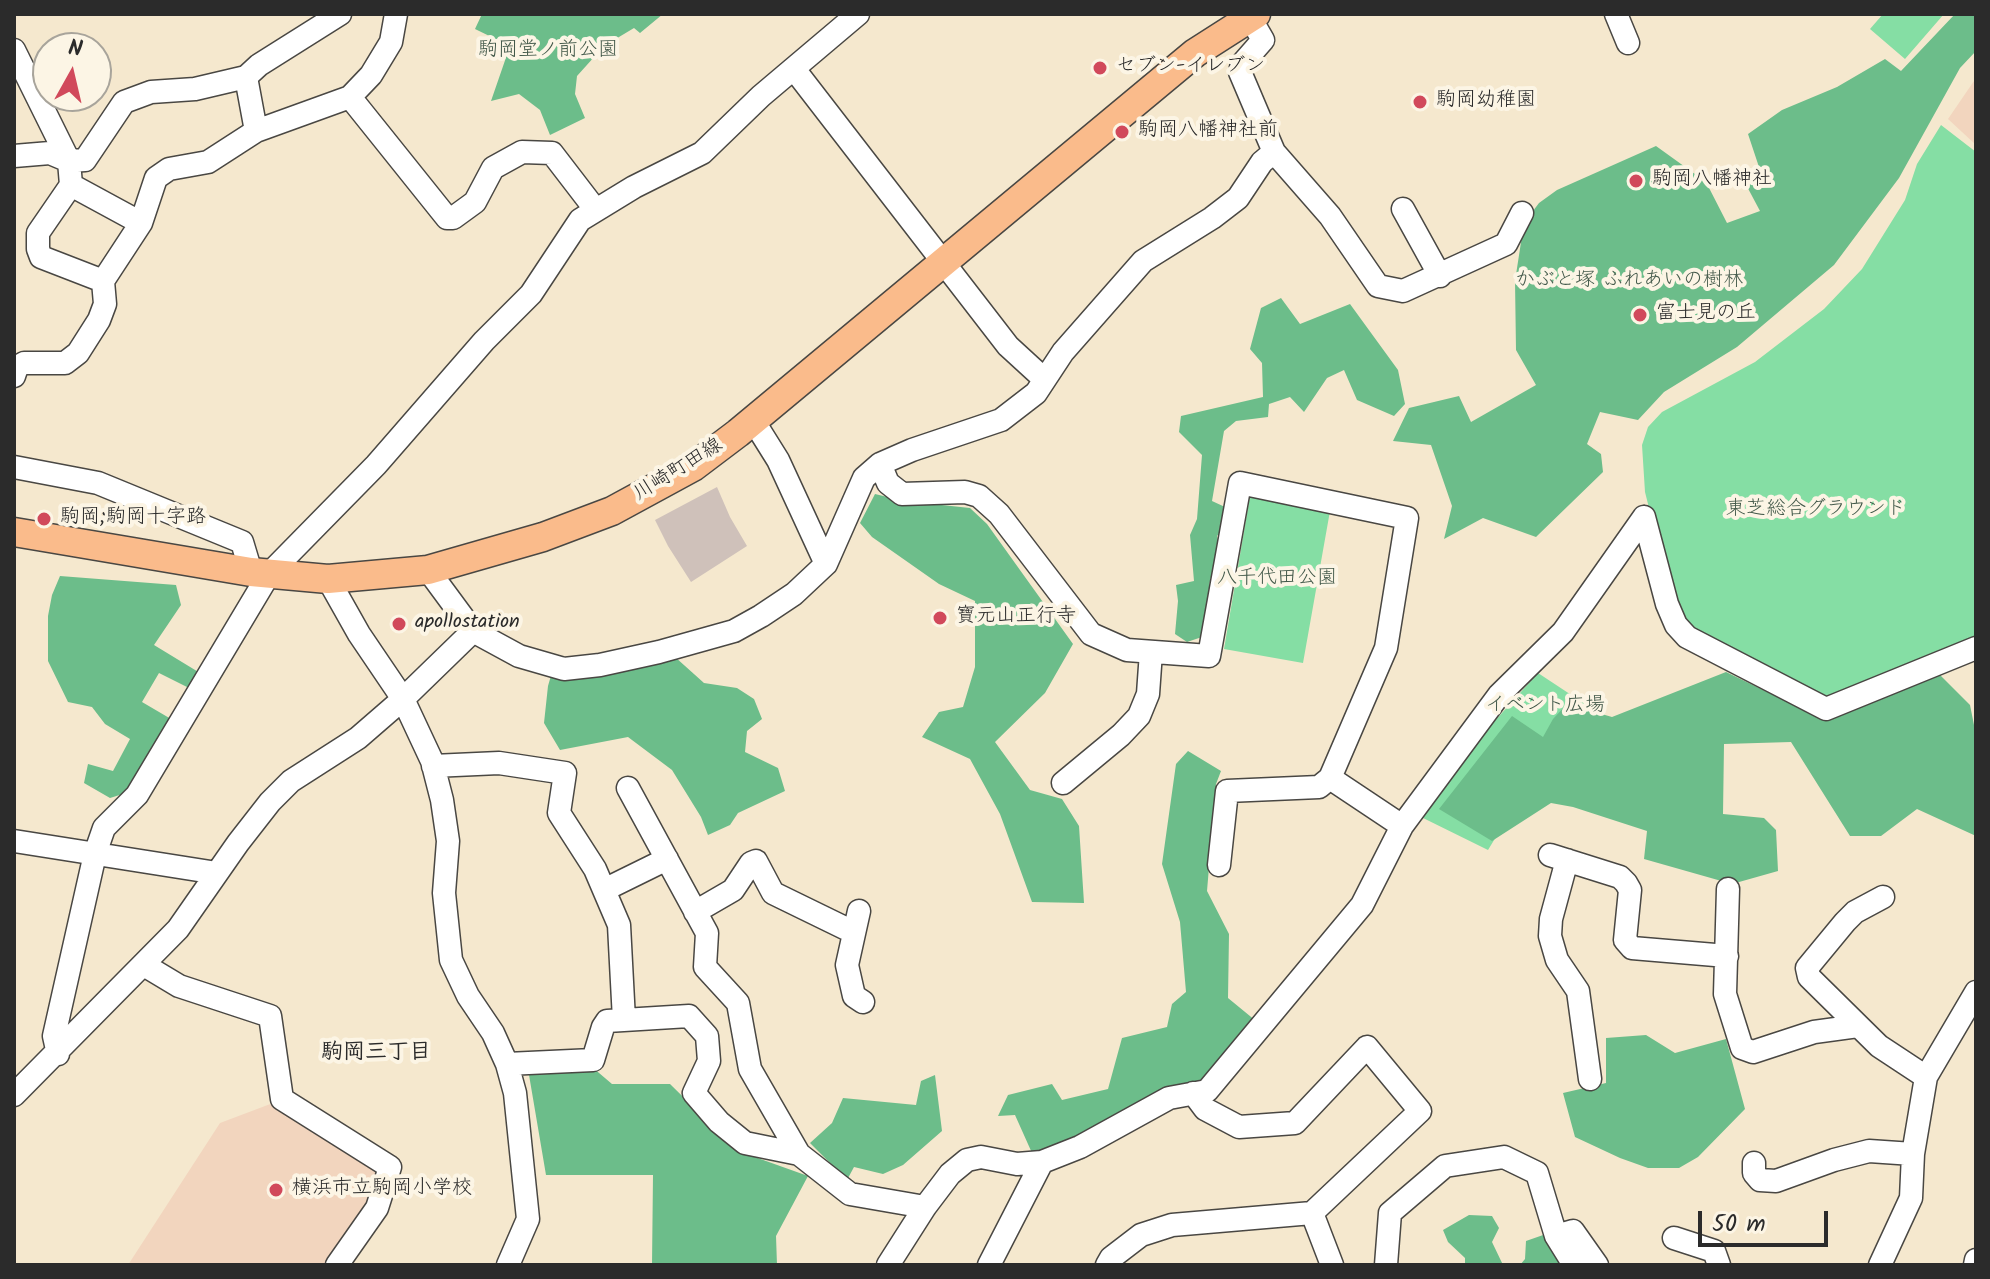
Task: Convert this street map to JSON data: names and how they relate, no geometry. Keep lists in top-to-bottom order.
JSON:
{
  "streets": {
    "main road": ["川崎町田線"]
  },
  "districts": ["駒岡三丁目"],
  "parks": [
    "駒岡堂ノ前公園",
    "かぶと塚 ふれあいの樹林",
    "東芝総合グラウンド",
    "八千代田公園",
    "イベント広場"
  ],
  "places": [
    "セブン-イレブン",
    "駒岡幼稚園",
    "駒岡八幡神社前",
    "駒岡八幡神社",
    "富士見の丘",
    "駒岡;駒岡十字路",
    "寶元山正行寺",
    "apollostation",
    "横浜市立駒岡小学校"
  ],
  "scale_bar": "50 m",
  "north": "top"
}
